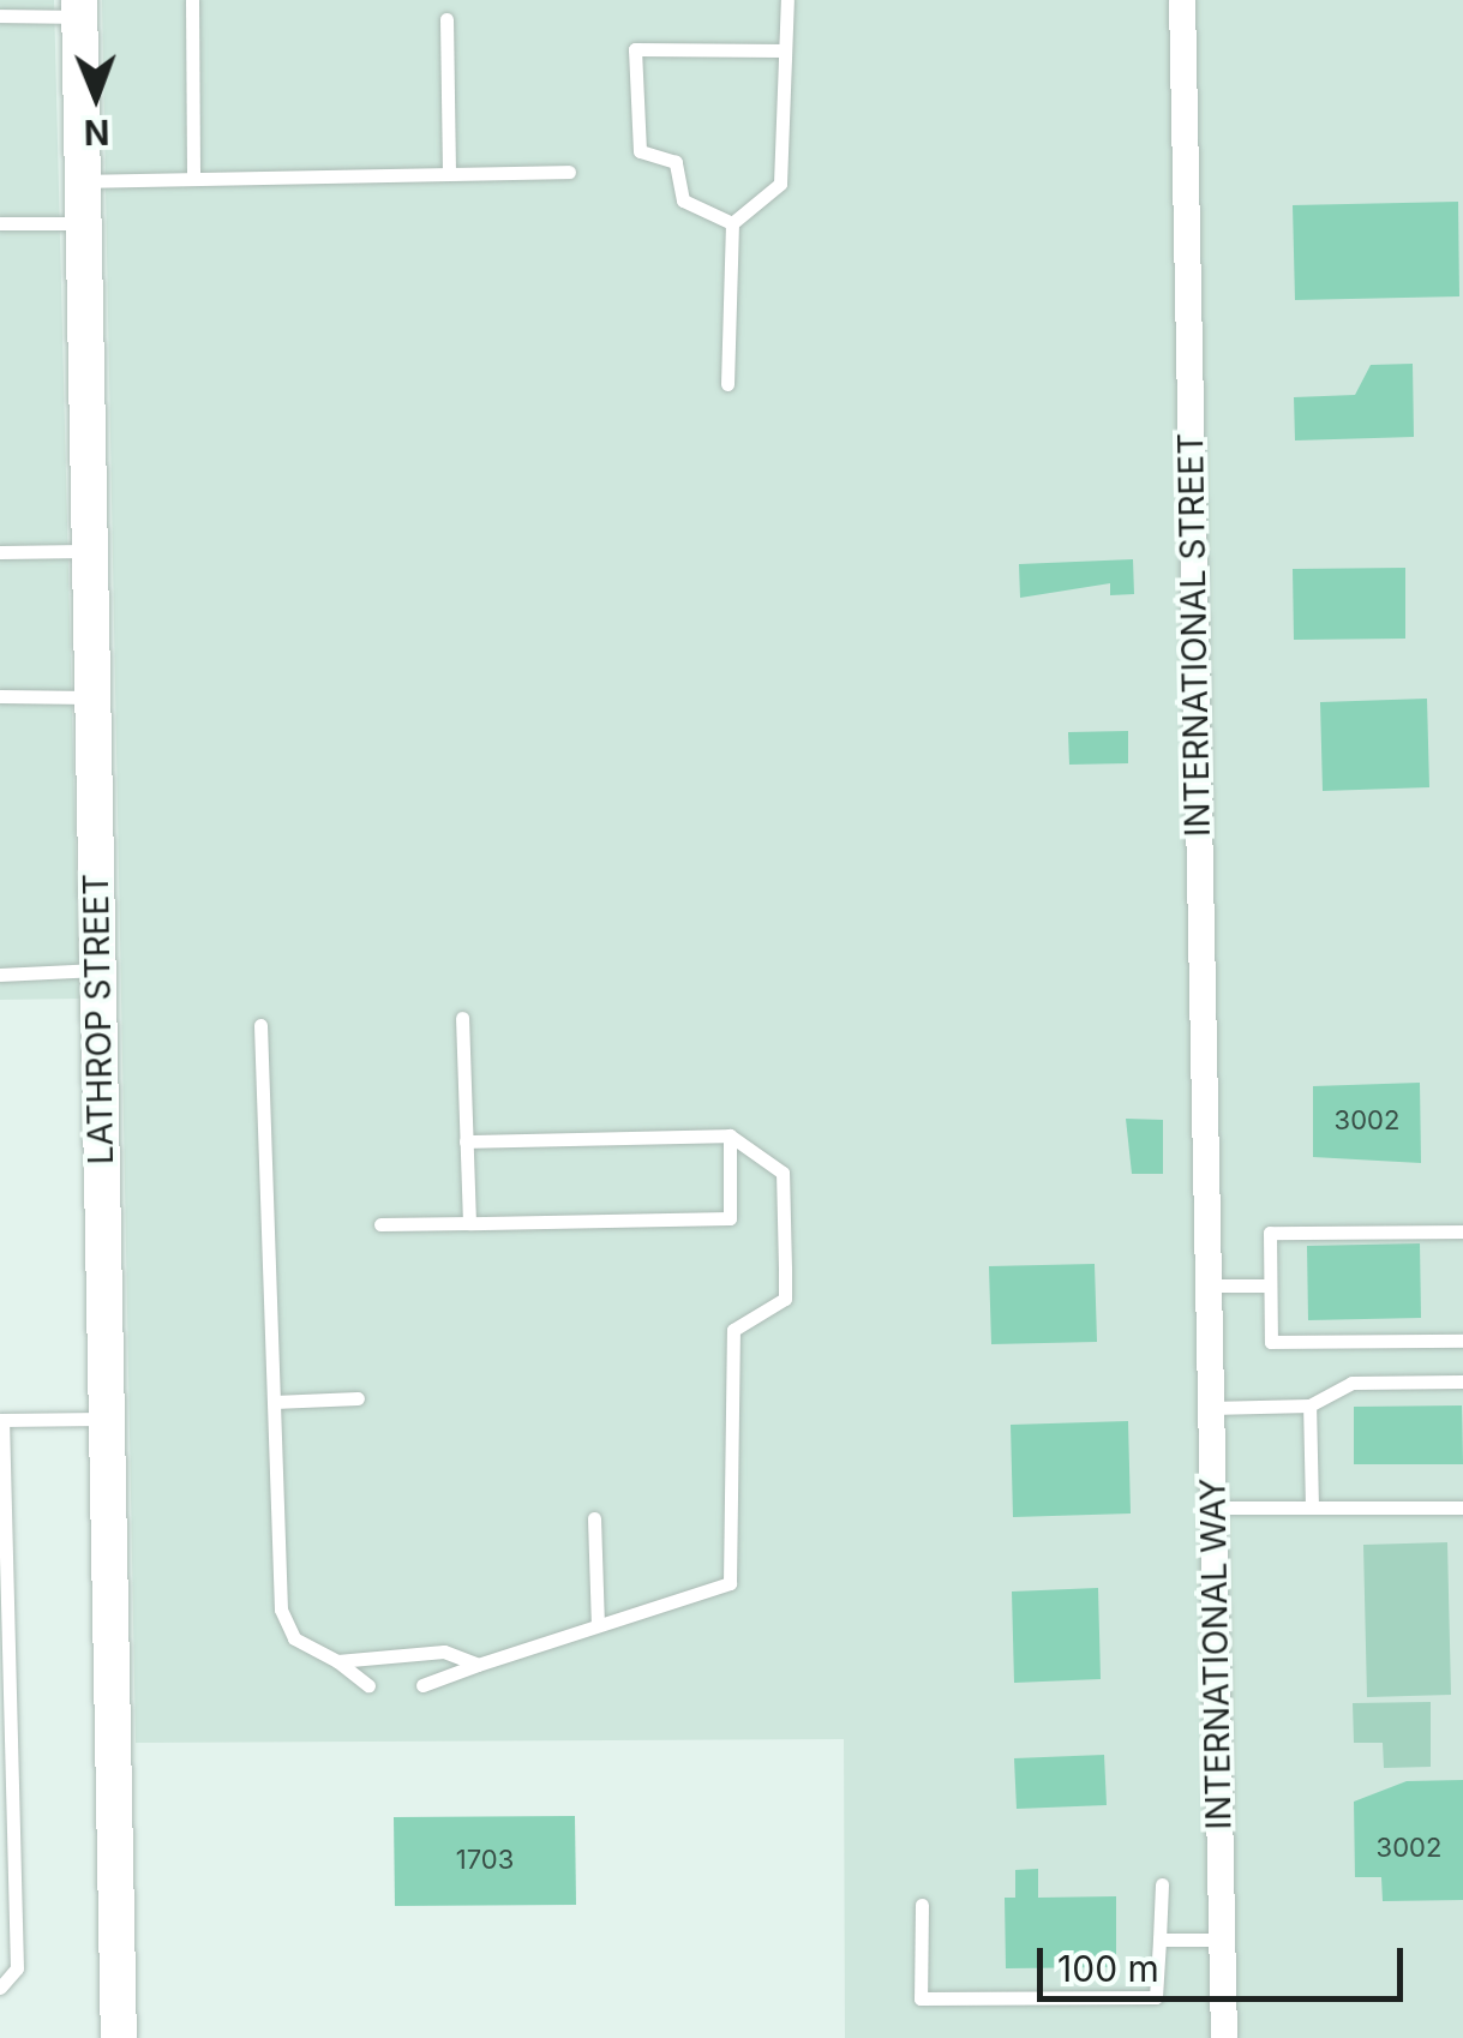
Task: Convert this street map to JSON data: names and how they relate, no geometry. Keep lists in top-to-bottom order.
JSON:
{
  "streets": {
    "main road": ["LATHROP STREET"],
    "street": ["INTERNATIONAL STREET", "INTERNATIONAL WAY"]
  },
  "crossings": [
    ["INTERNATIONAL STREET", "INTERNATIONAL WAY"]
  ],
  "house_numbers": ["3002", "3002", "1703"],
  "scale_bar": "100 m",
  "north": "bottom"
}
